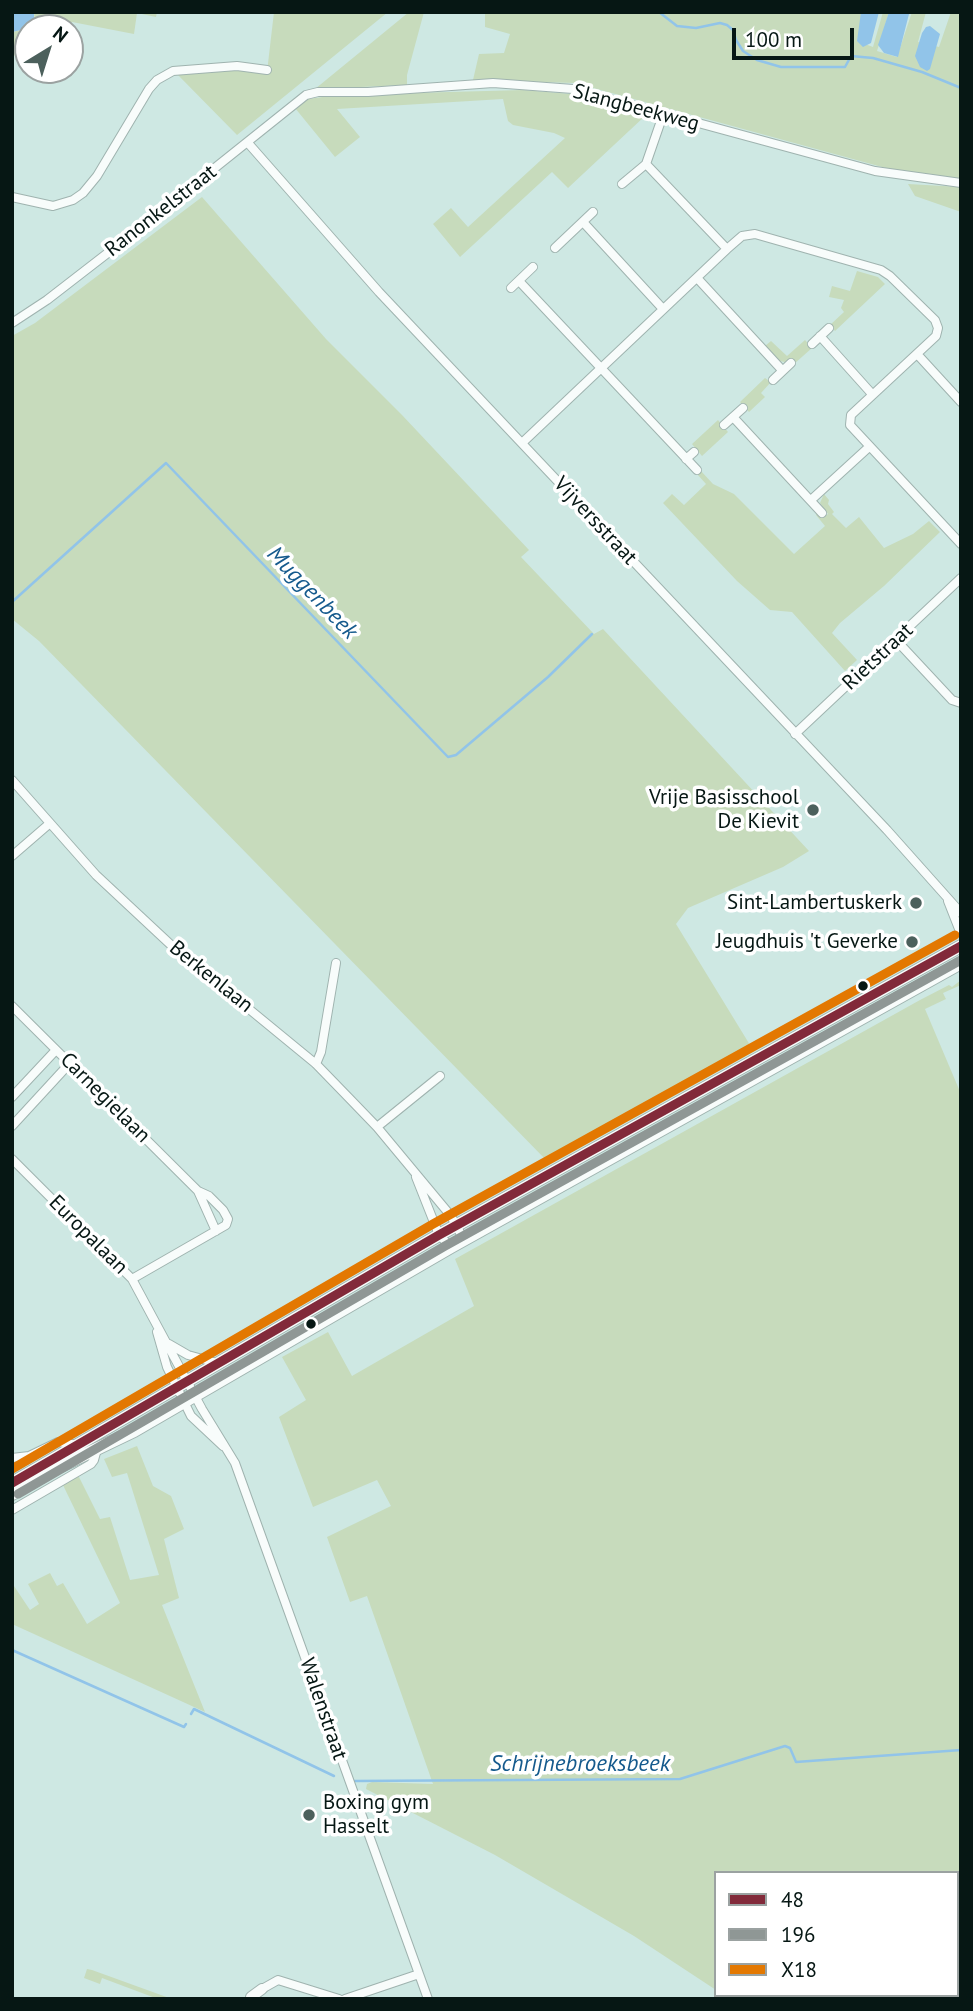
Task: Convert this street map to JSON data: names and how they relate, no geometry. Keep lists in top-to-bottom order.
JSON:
{
  "streets": {
    "street": [
      "Slangbeekweg",
      "Ranonkelstraat",
      "Vijversstraat",
      "Rietstraat",
      "Berkenlaan",
      "Carnegielaan",
      "Europalaan",
      "Walenstraat"
    ]
  },
  "crossings": [
    ["Slangbeekweg", "Ranonkelstraat"],
    ["Ranonkelstraat", "Vijversstraat"],
    ["Vijversstraat", "Rietstraat"],
    ["Europalaan", "Walenstraat"]
  ],
  "water": ["Muggenbeek", "Schrijnebroeksbeek"],
  "places": [
    "Vrije Basisschool De Kievit",
    "Sint-Lambertuskerk",
    "Jeugdhuis 't Geverke",
    "Boxing gym Hasselt"
  ],
  "lines": ["transit line X18", "transit line 48", "transit line 196"],
  "legend": ["48", "196", "X18"],
  "scale_bar": "100 m",
  "north": "top right"
}
